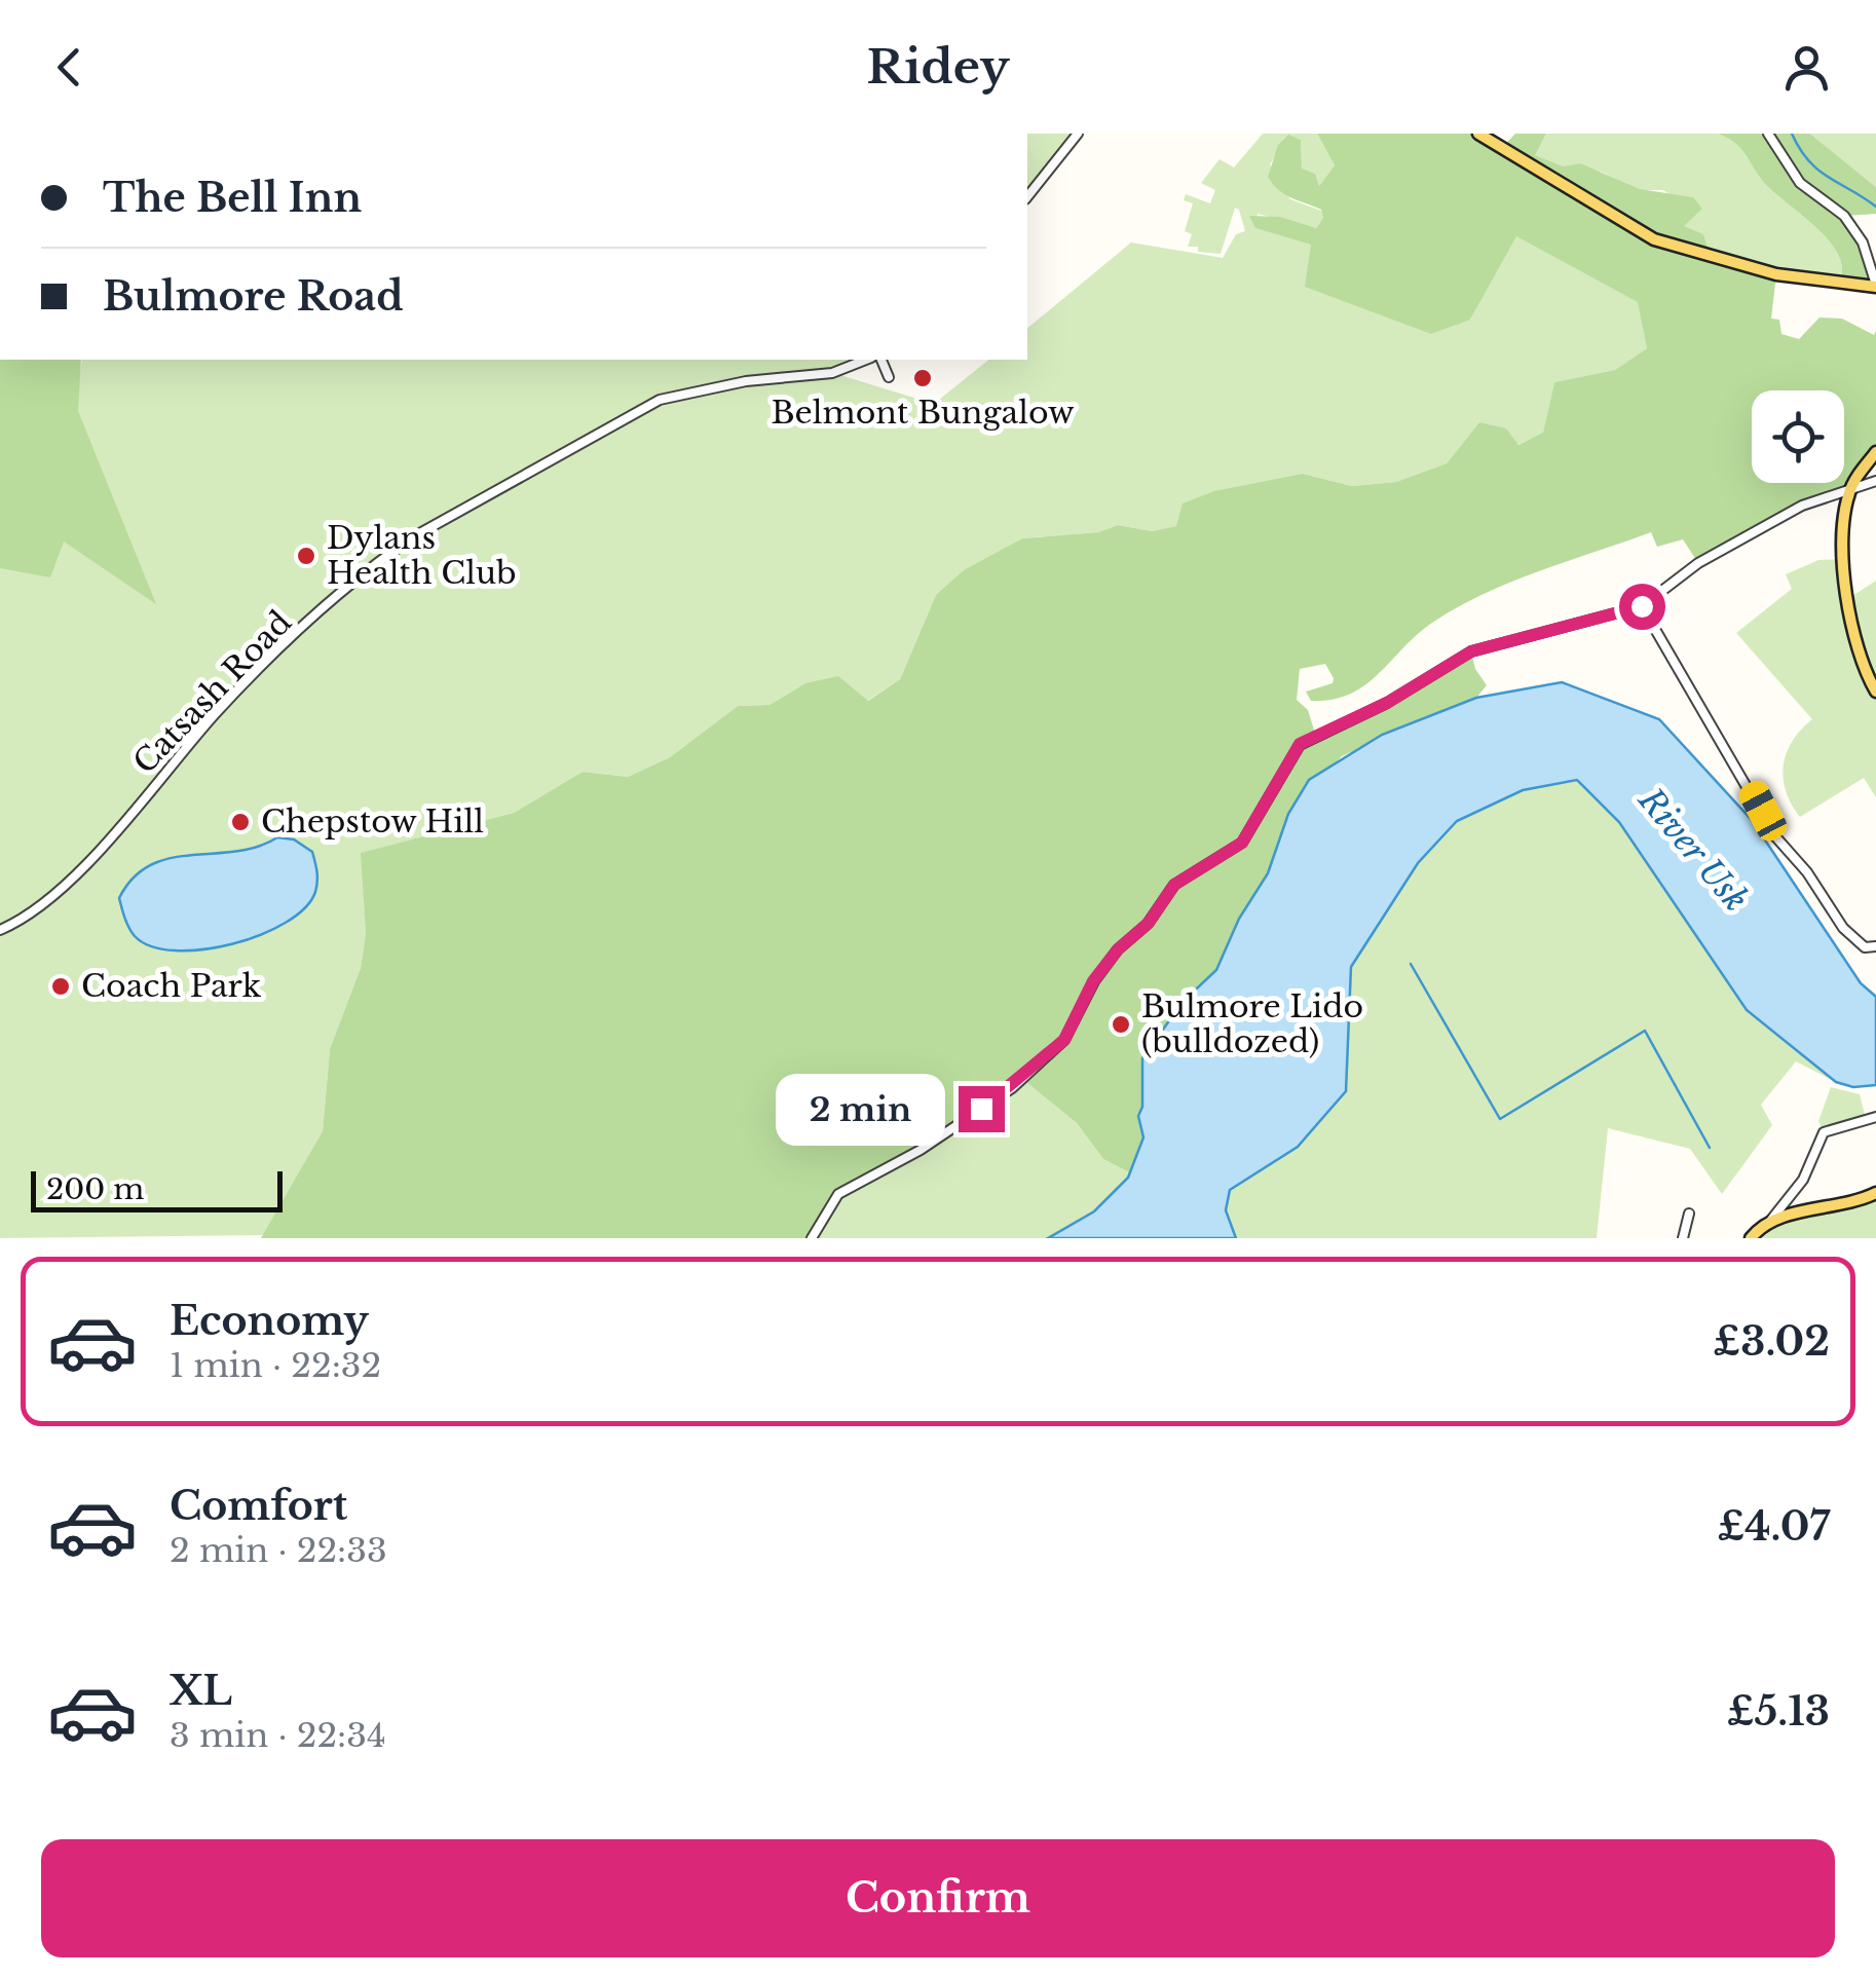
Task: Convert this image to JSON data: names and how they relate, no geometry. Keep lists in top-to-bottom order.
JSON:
{
  "streets": {
    "street": ["Catsash Road"]
  },
  "water": ["River Usk"],
  "places": [
    "Belmont Bungalow",
    "Dylans Health Club",
    "Chepstow Hill",
    "Coach Park",
    "Bulmore Lido (bulldozed)"
  ],
  "scale_bar": "200 m",
  "page": {
    "header": "Ridey",
    "banner": ["The Bell Inn", "Bulmore Road"],
    "bubble": "2 min",
    "scale": "200 m",
    "list": [
      {
        "name": "Economy",
        "note": "1 min · 22:32",
        "value": "£3.02"
      },
      {
        "name": "Comfort",
        "note": "2 min · 22:33",
        "value": "£4.07"
      },
      {
        "name": "XL",
        "note": "3 min · 22:34",
        "value": "£5.13"
      }
    ],
    "buttons": "Confirm"
  }
}
